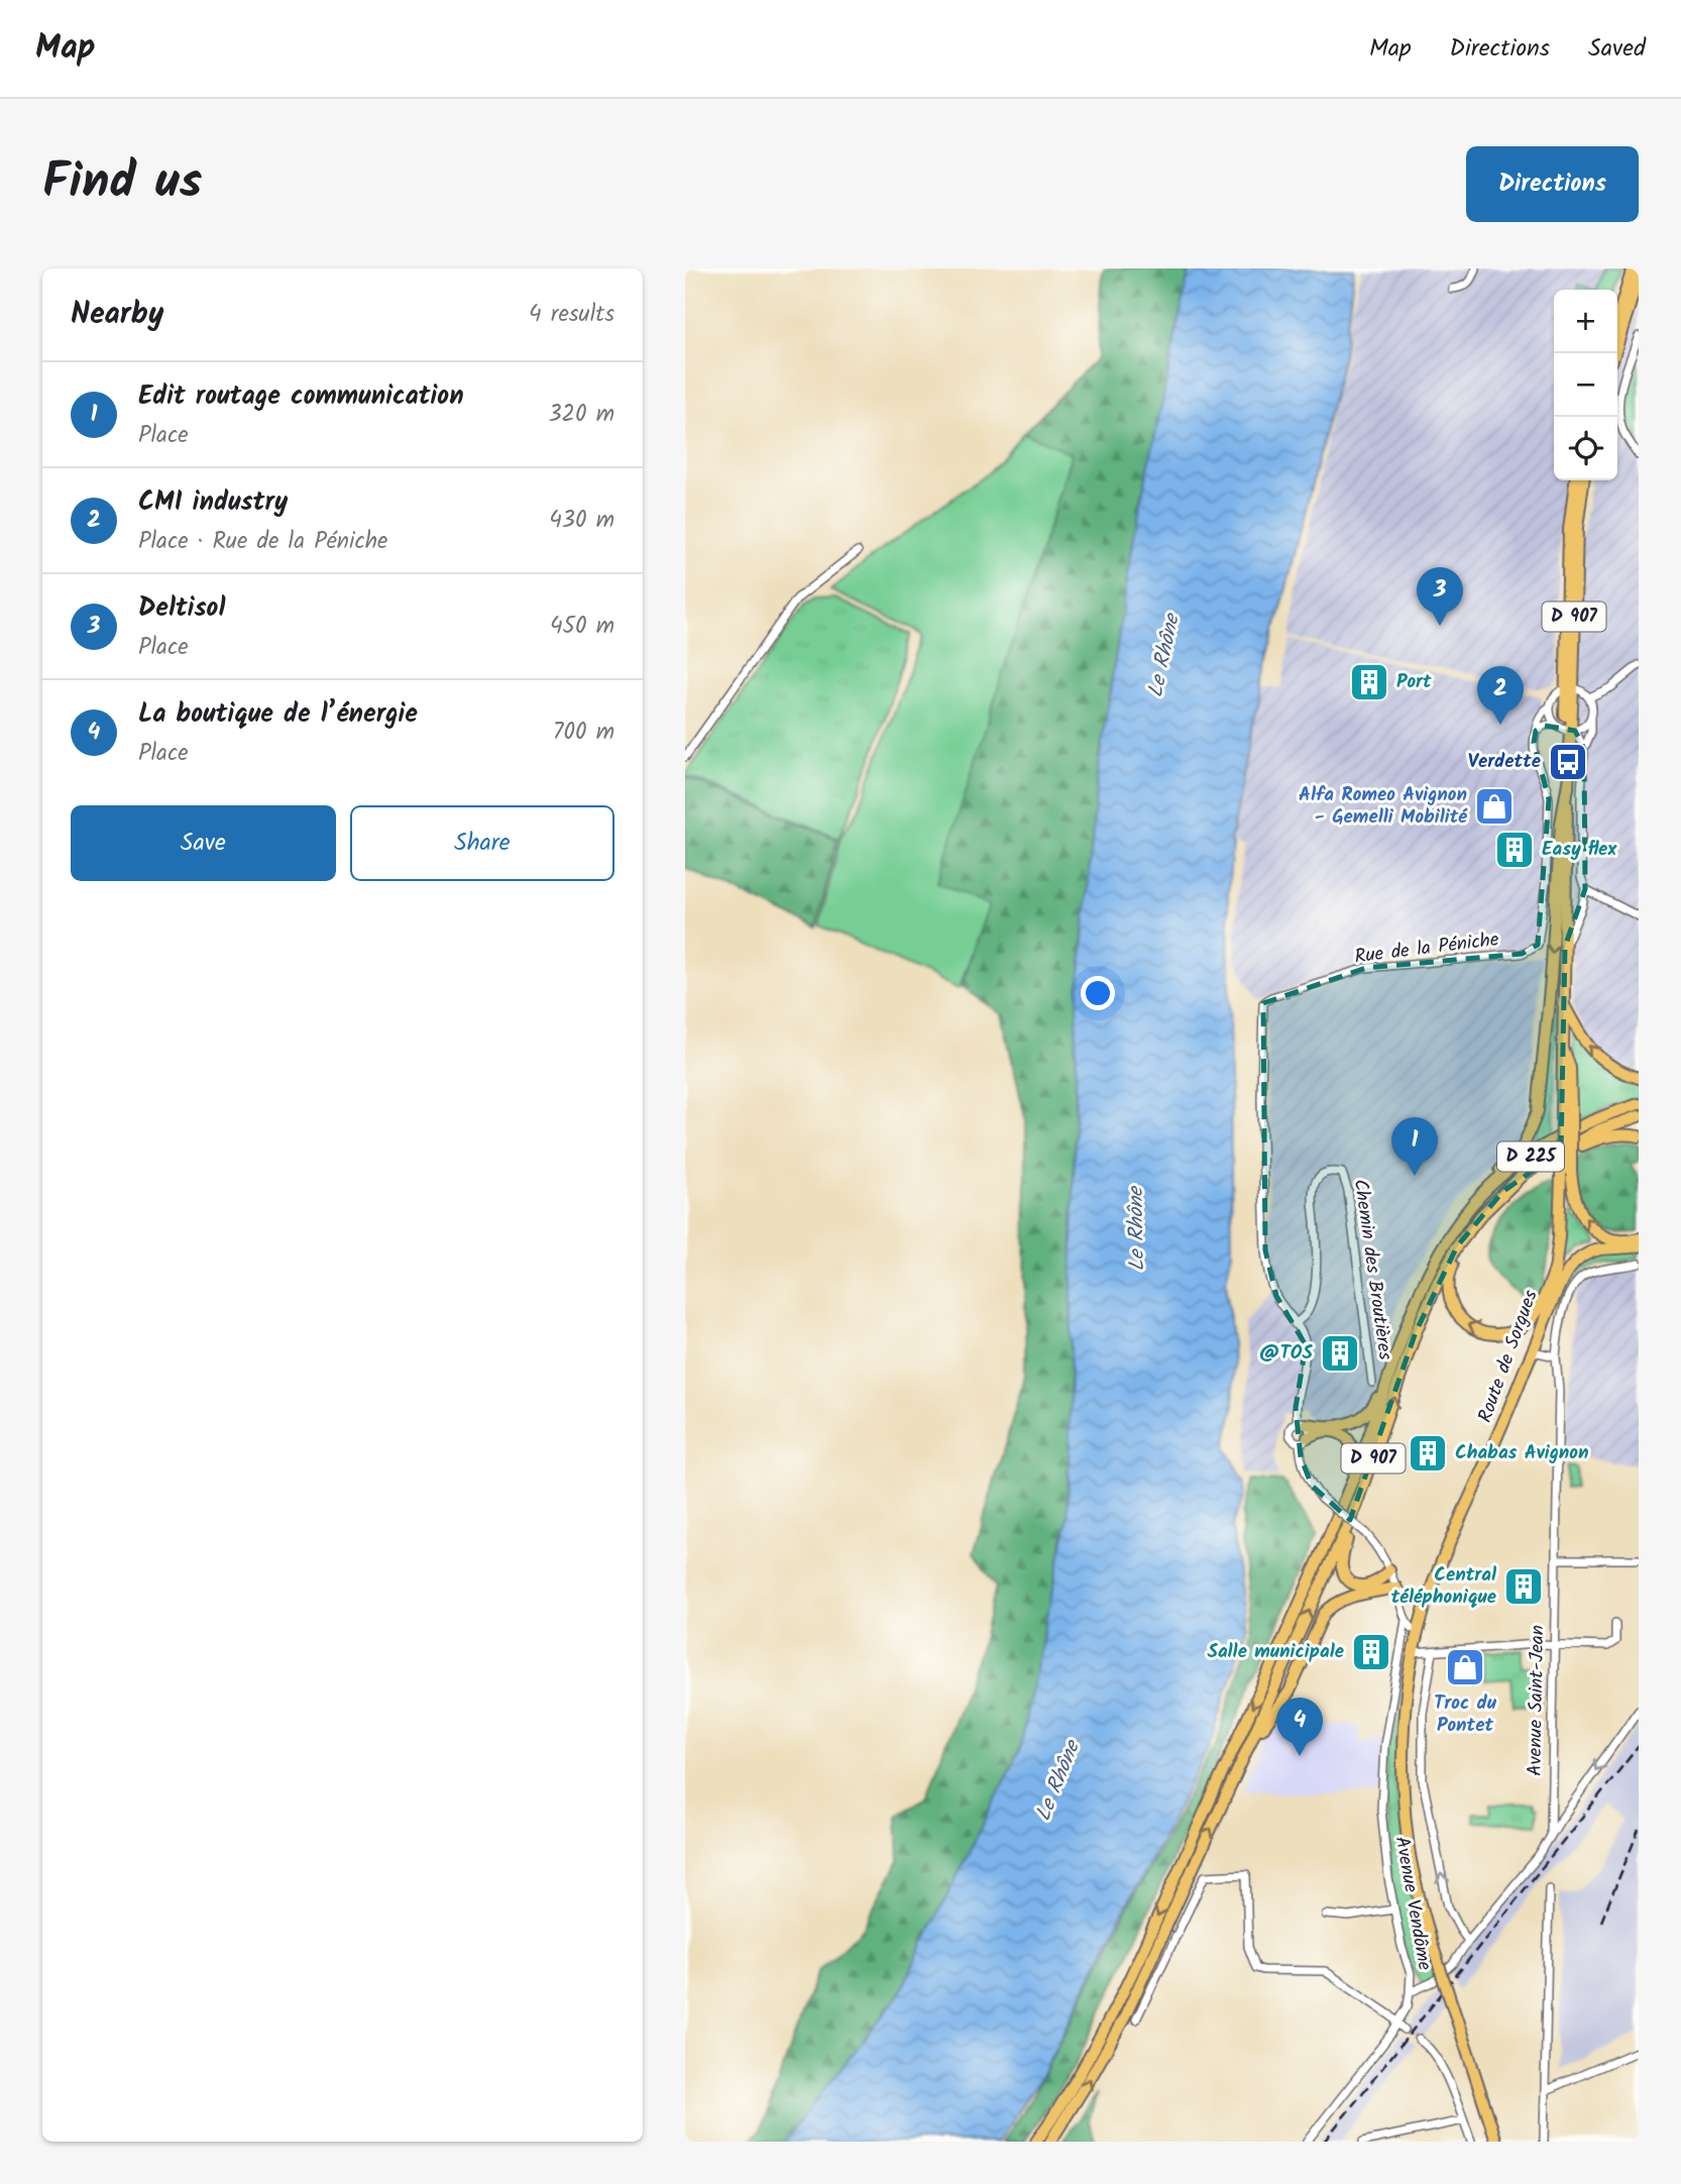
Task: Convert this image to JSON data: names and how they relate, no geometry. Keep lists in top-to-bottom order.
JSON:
{
  "streets": {
    "main road": ["D 907", "D 225", "Route de Sorgues"],
    "street": [
      "Rue de la Péniche",
      "Chemin des Broutières",
      "Avenue Saint-Jean",
      "Avenue Vendôme"
    ]
  },
  "crossings": [
    ["D 907", "D 225"],
    ["D 907", "Route de Sorgues"],
    ["Rue de la Péniche", "Chemin des Broutières"]
  ],
  "water": ["Le Rhône"],
  "places": {
    "building": [
      "Port",
      "Easy flex",
      "@TOS",
      "Chabas Avignon",
      "Central téléphonique",
      "Salle municipale"
    ],
    "bus stop": ["Verdette"],
    "shop": ["Alfa Romeo Avignon - Gemelli Mobilité", "Troc du Pontet"]
  },
  "page": {
    "header": "Map",
    "nav": ["Map", "Directions", "Saved"],
    "title": "Find us",
    "buttons": [
      "Directions",
      ["Save", "Share"]
    ],
    "heading": ["Nearby", "4 results"],
    "map_buttons": ["+", "−"],
    "list": [
      {
        "mark": "1",
        "name": "Edit routage communication",
        "note": "Place",
        "value": "320 m"
      },
      {
        "mark": "2",
        "name": "CMI industry",
        "note": "Place · Rue de la Péniche",
        "value": "430 m"
      },
      {
        "mark": "3",
        "name": "Deltisol",
        "note": "Place",
        "value": "450 m"
      },
      {
        "mark": "4",
        "name": "La boutique de l’énergie",
        "note": "Place",
        "value": "700 m"
      }
    ],
    "pins": [
      "3",
      "2",
      "1",
      "4"
    ]
  }
}
